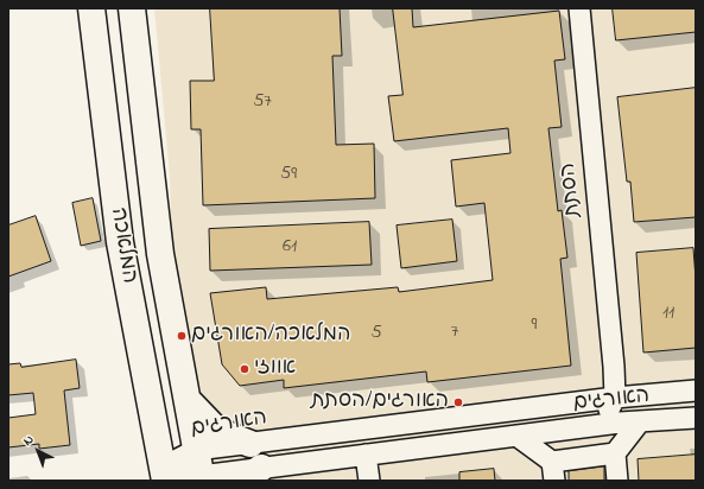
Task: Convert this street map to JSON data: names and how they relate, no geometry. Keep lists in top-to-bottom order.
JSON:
{
  "streets": {
    "main road": ["המלאכה"],
    "street": ["הסתת", "האורגים"]
  },
  "crossings": [
    ["הסתת", "האורגים"],
    ["המלאכה", "האורגים"]
  ],
  "places": ["המלאכה/האורגים", "אווזי", "האורגים/הסתת"],
  "house_numbers": [
    "57",
    "59",
    "61",
    "11",
    "9",
    "7",
    "5"
  ],
  "north": "top left"
}
